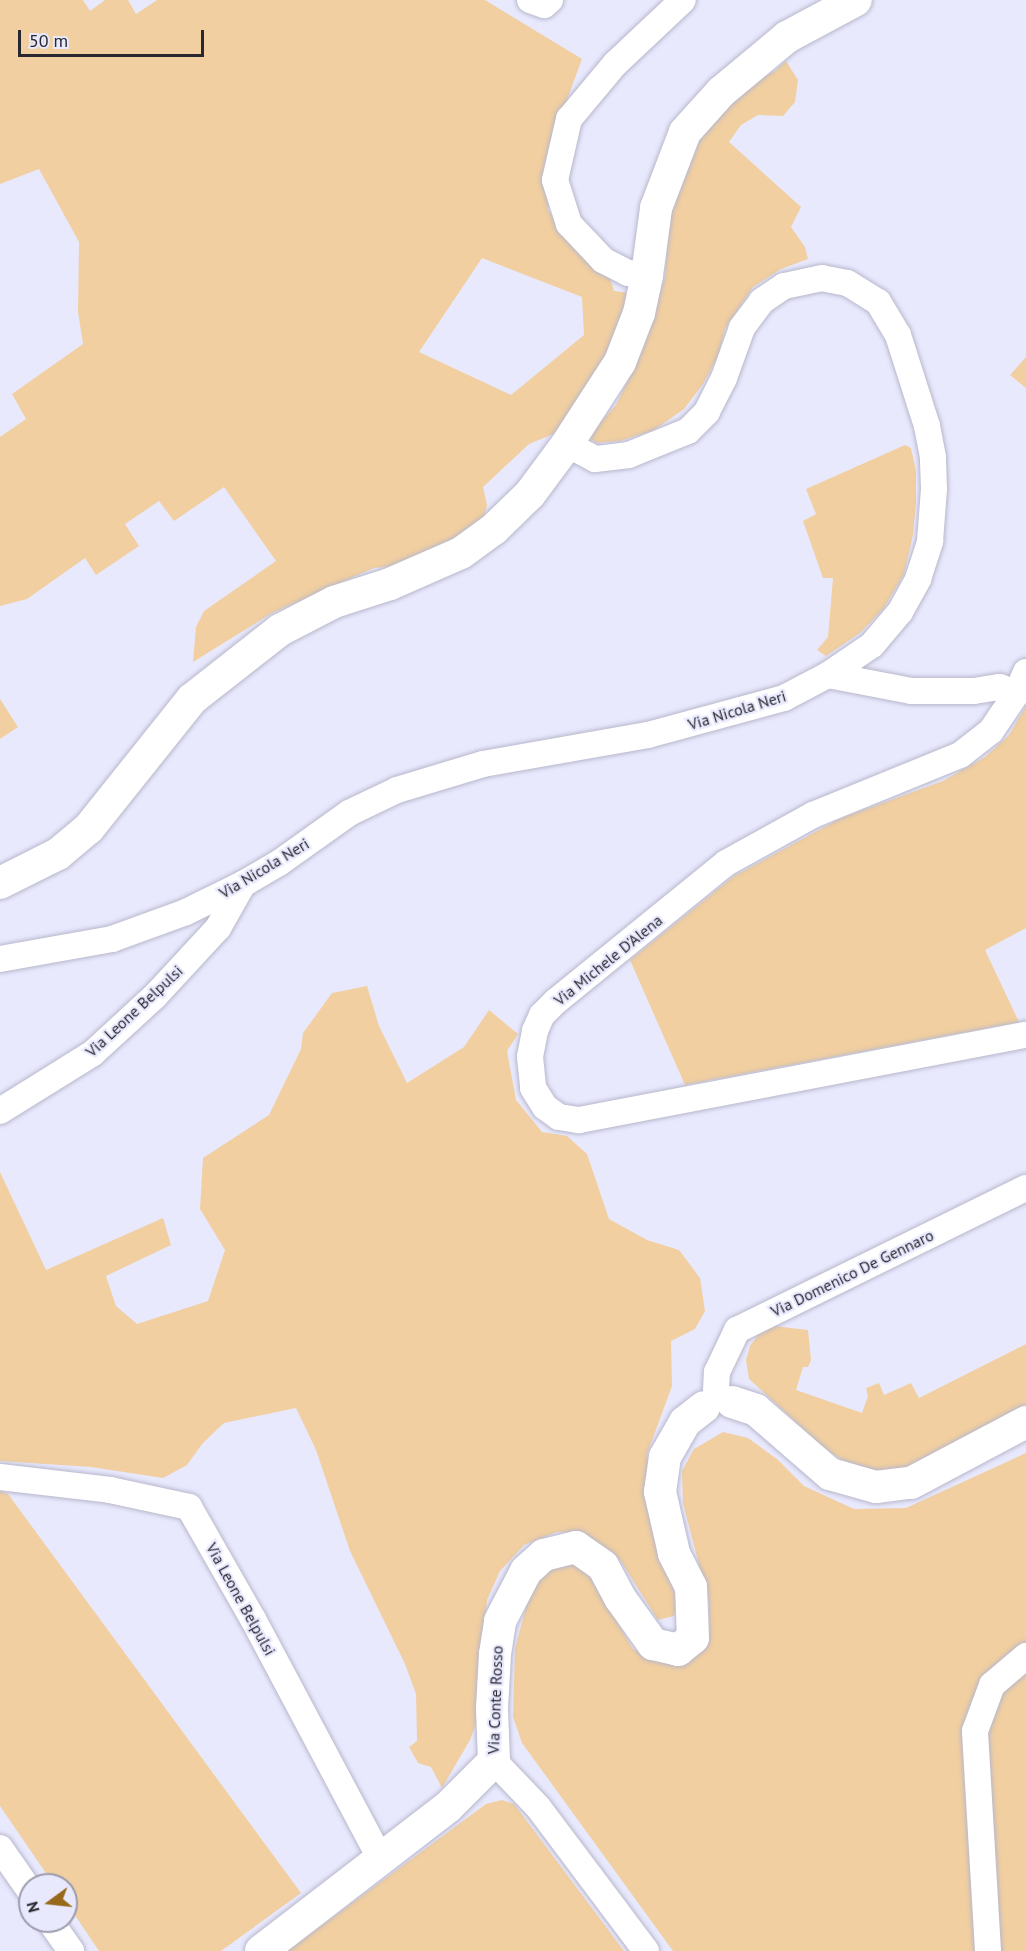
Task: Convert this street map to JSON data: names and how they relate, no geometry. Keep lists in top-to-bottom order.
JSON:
{
  "streets": {
    "street": [
      "Via Nicola Neri",
      "Via Michele D'Alena",
      "Via Leone Belpulsi",
      "Via Domenico De Gennaro",
      "Via Conte Rosso"
    ]
  },
  "crossings": [
    ["Via Nicola Neri", "Via Leone Belpulsi"],
    ["Via Leone Belpulsi", "Via Conte Rosso"],
    ["Via Domenico De Gennaro", "Via Conte Rosso"]
  ],
  "scale_bar": "50 m",
  "north": "left"
}
